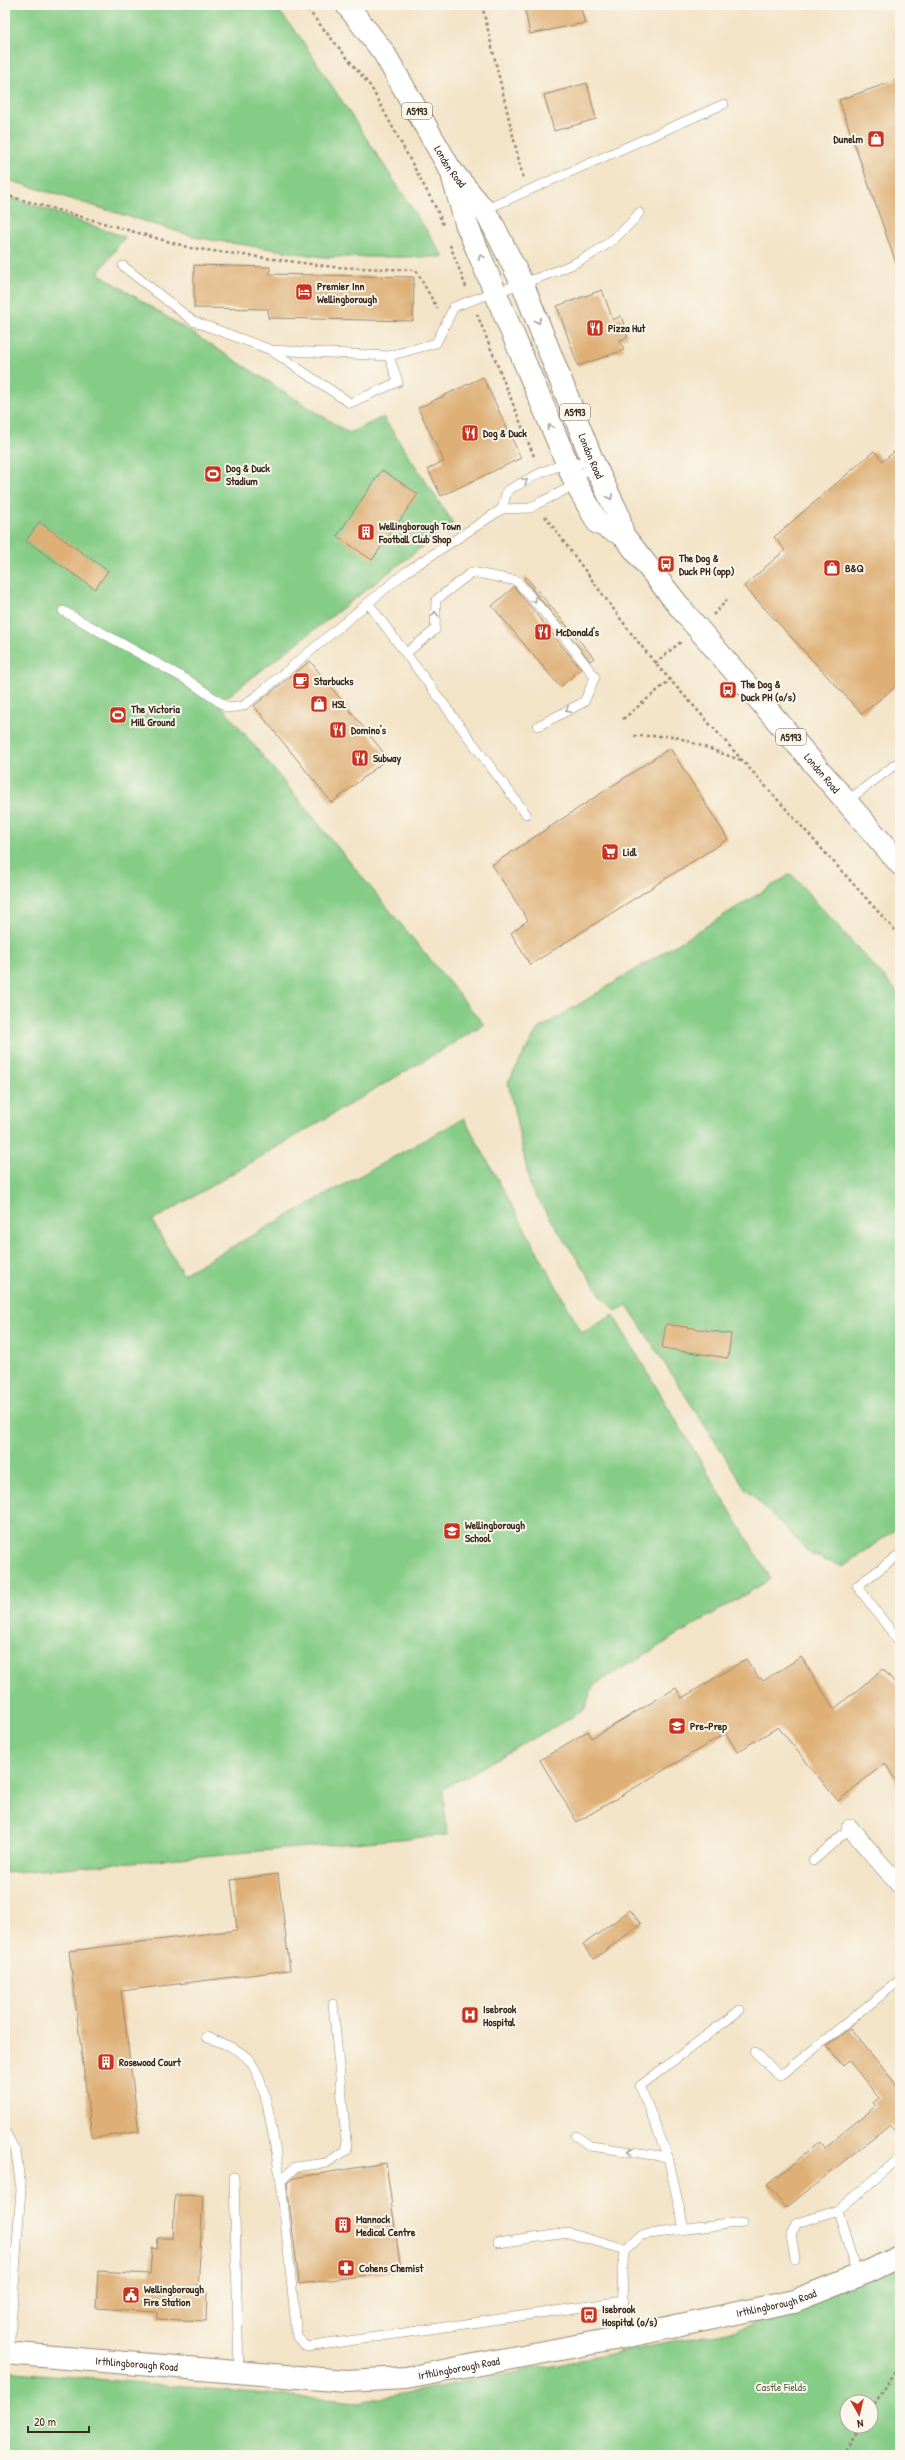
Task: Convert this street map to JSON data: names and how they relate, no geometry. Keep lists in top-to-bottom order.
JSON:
{
  "streets": {
    "main road": ["A5193", "London Road", "Irthlingborough Road"]
  },
  "parks": ["Castle Fields"],
  "places": {
    "shop": ["Dunelm", "B&Q", "HSL"],
    "hotel": ["Premier Inn Wellingborough"],
    "restaurant": [
      "Pizza Hut",
      "Dog & Duck",
      "McDonald's",
      "Domino's",
      "Subway"
    ],
    "sports": ["Dog & Duck Stadium", "The Victoria Mill Ground"],
    "building": ["Wellingborough Town Football Club Shop", "Rosewood Court", "Mannock Medical Centre"],
    "bus stop": ["The Dog & Duck PH (opp)", "The Dog & Duck PH (o/s)", "Isebrook Hospital (o/s)"],
    "cafe": ["Starbucks"],
    "supermarket": ["Lidl"],
    "school or university": ["Wellingborough School", "Pre-Prep"],
    "hospital": ["Isebrook Hospital"],
    "pharmacy": ["Cohens Chemist"],
    "public building": ["Wellingborough Fire Station"]
  },
  "scale_bar": "20 m",
  "north": "bottom"
}
